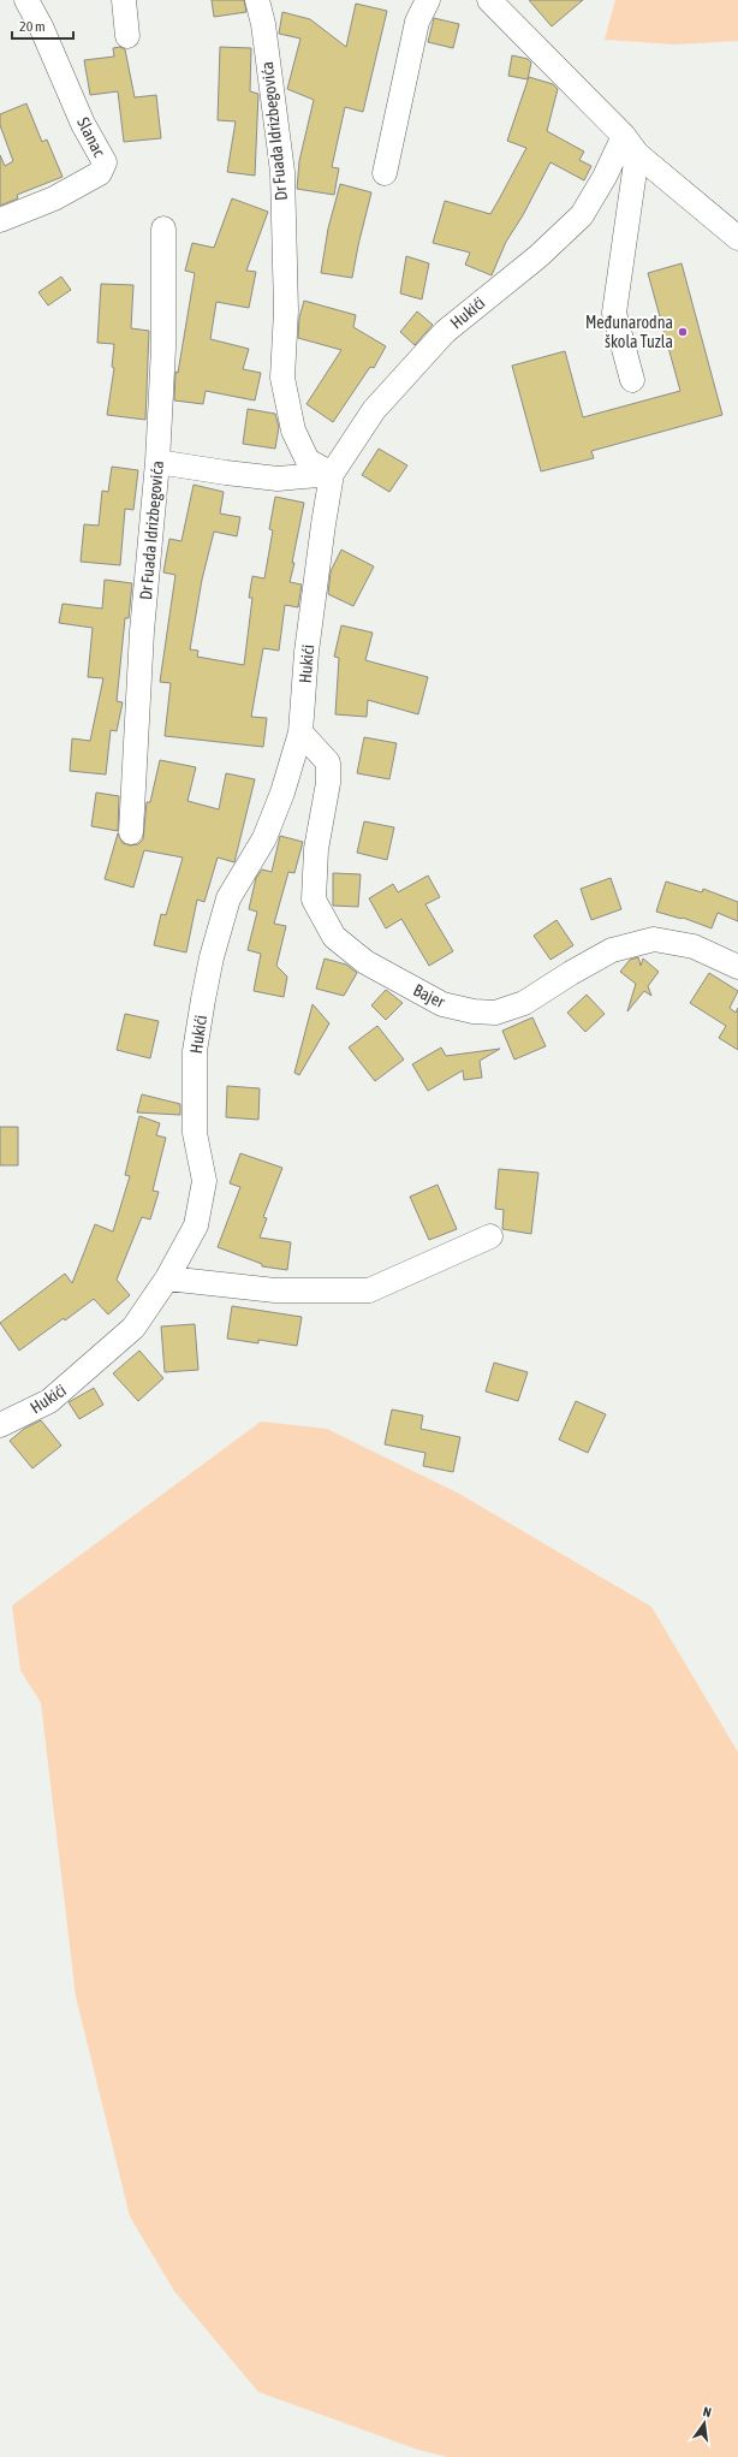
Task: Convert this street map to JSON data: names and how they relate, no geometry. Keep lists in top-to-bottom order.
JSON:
{
  "streets": {
    "street": [
      "Dr Fuada Idrizbegovića",
      "Slanac",
      "Hukići",
      "Bajer"
    ]
  },
  "crossings": [
    ["Dr Fuada Idrizbegovića", "Hukići"],
    ["Hukići", "Bajer"]
  ],
  "places": ["Međunarodna škola Tuzla"],
  "scale_bar": "20 m",
  "north": "top"
}
